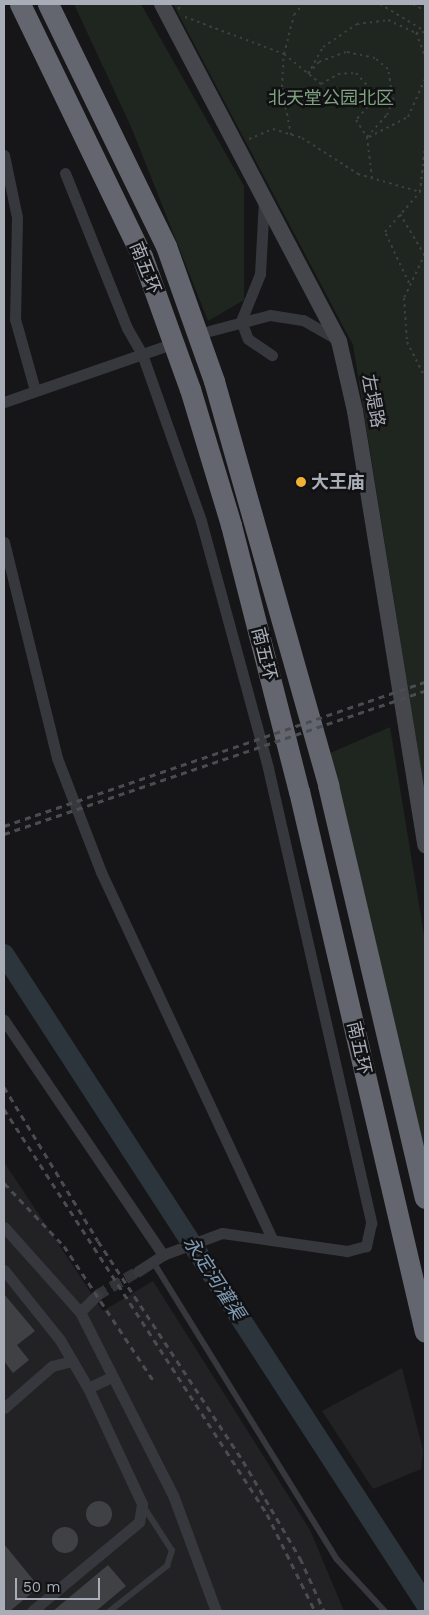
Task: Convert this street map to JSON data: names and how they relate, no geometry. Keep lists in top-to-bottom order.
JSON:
{
  "streets": {
    "highway": ["南五环"],
    "main road": ["左堤路"]
  },
  "water": ["永定河灌渠"],
  "parks": ["北天堂公园北区"],
  "places": ["大王庙"],
  "scale_bar": "50 m"
}
